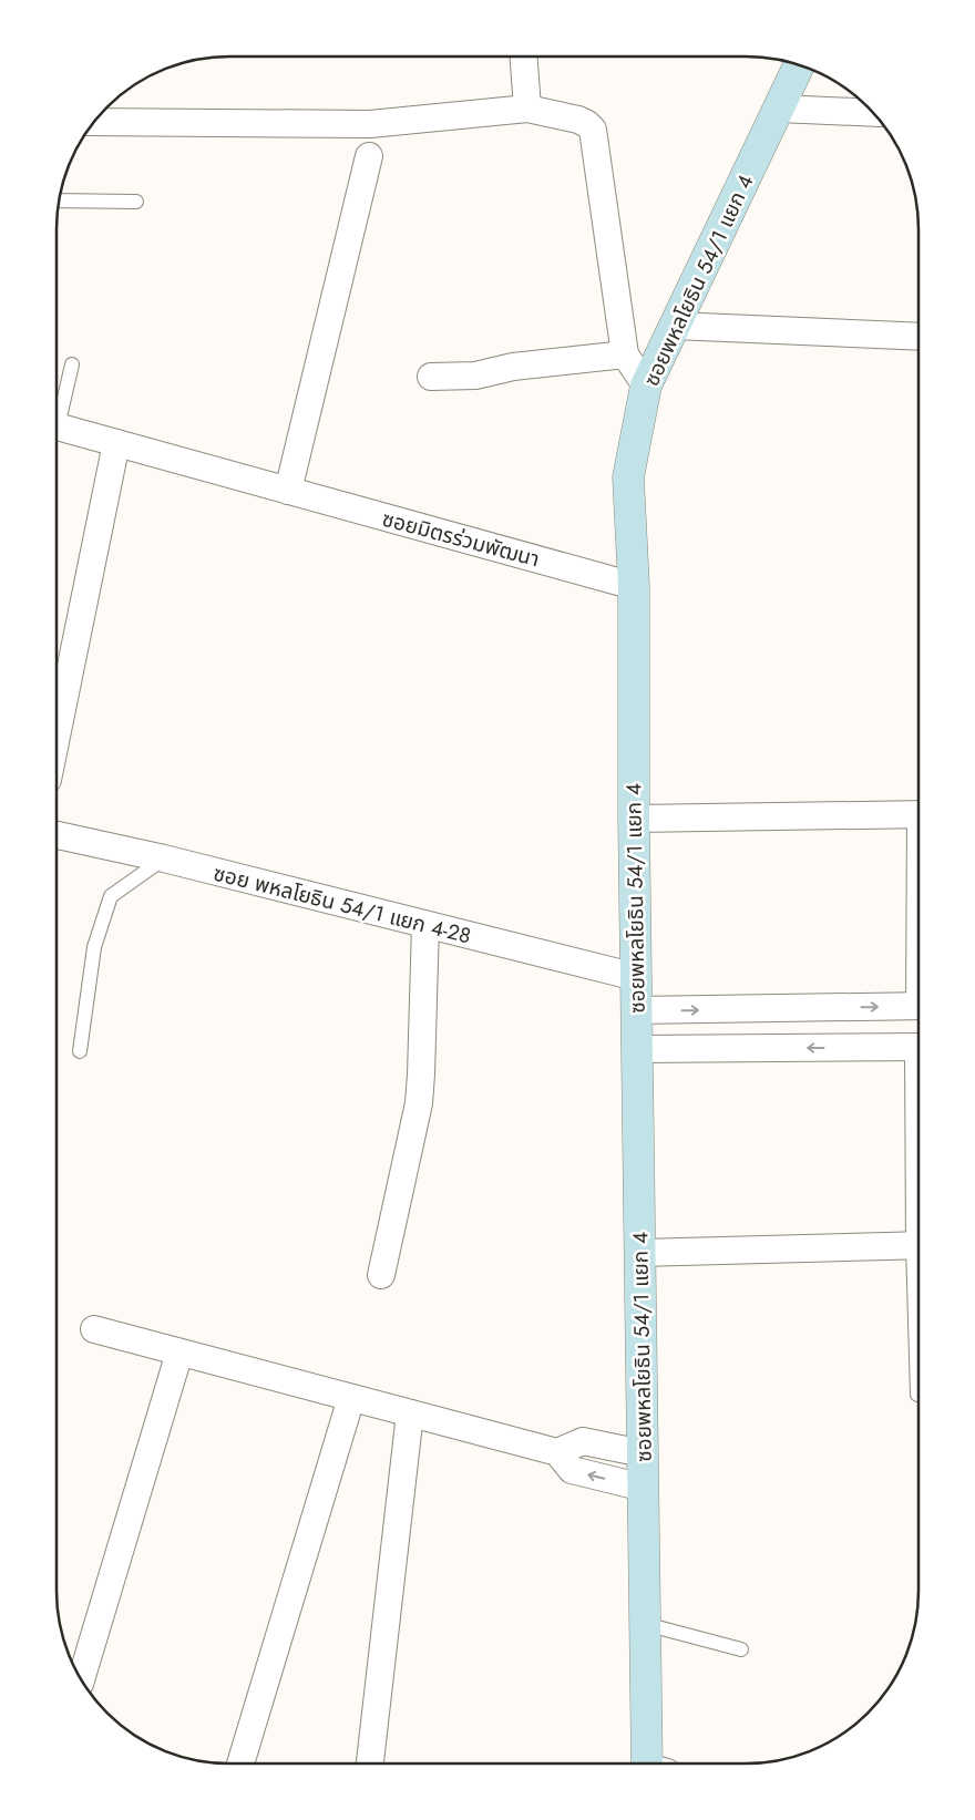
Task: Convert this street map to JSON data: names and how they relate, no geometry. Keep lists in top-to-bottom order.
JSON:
{
  "streets": {
    "street": ["ซอยพหลโยธิน 54/1 แยก 4", "ซอยมิตรร่วมพัฒนา", "ซอย พหลโยธิน 54/1 แยก 4-28"]
  },
  "crossings": [
    ["ซอยพหลโยธิน 54/1 แยก 4", "ซอยมิตรร่วมพัฒนา"],
    ["ซอยพหลโยธิน 54/1 แยก 4", "ซอย พหลโยธิน 54/1 แยก 4-28"]
  ]
}
